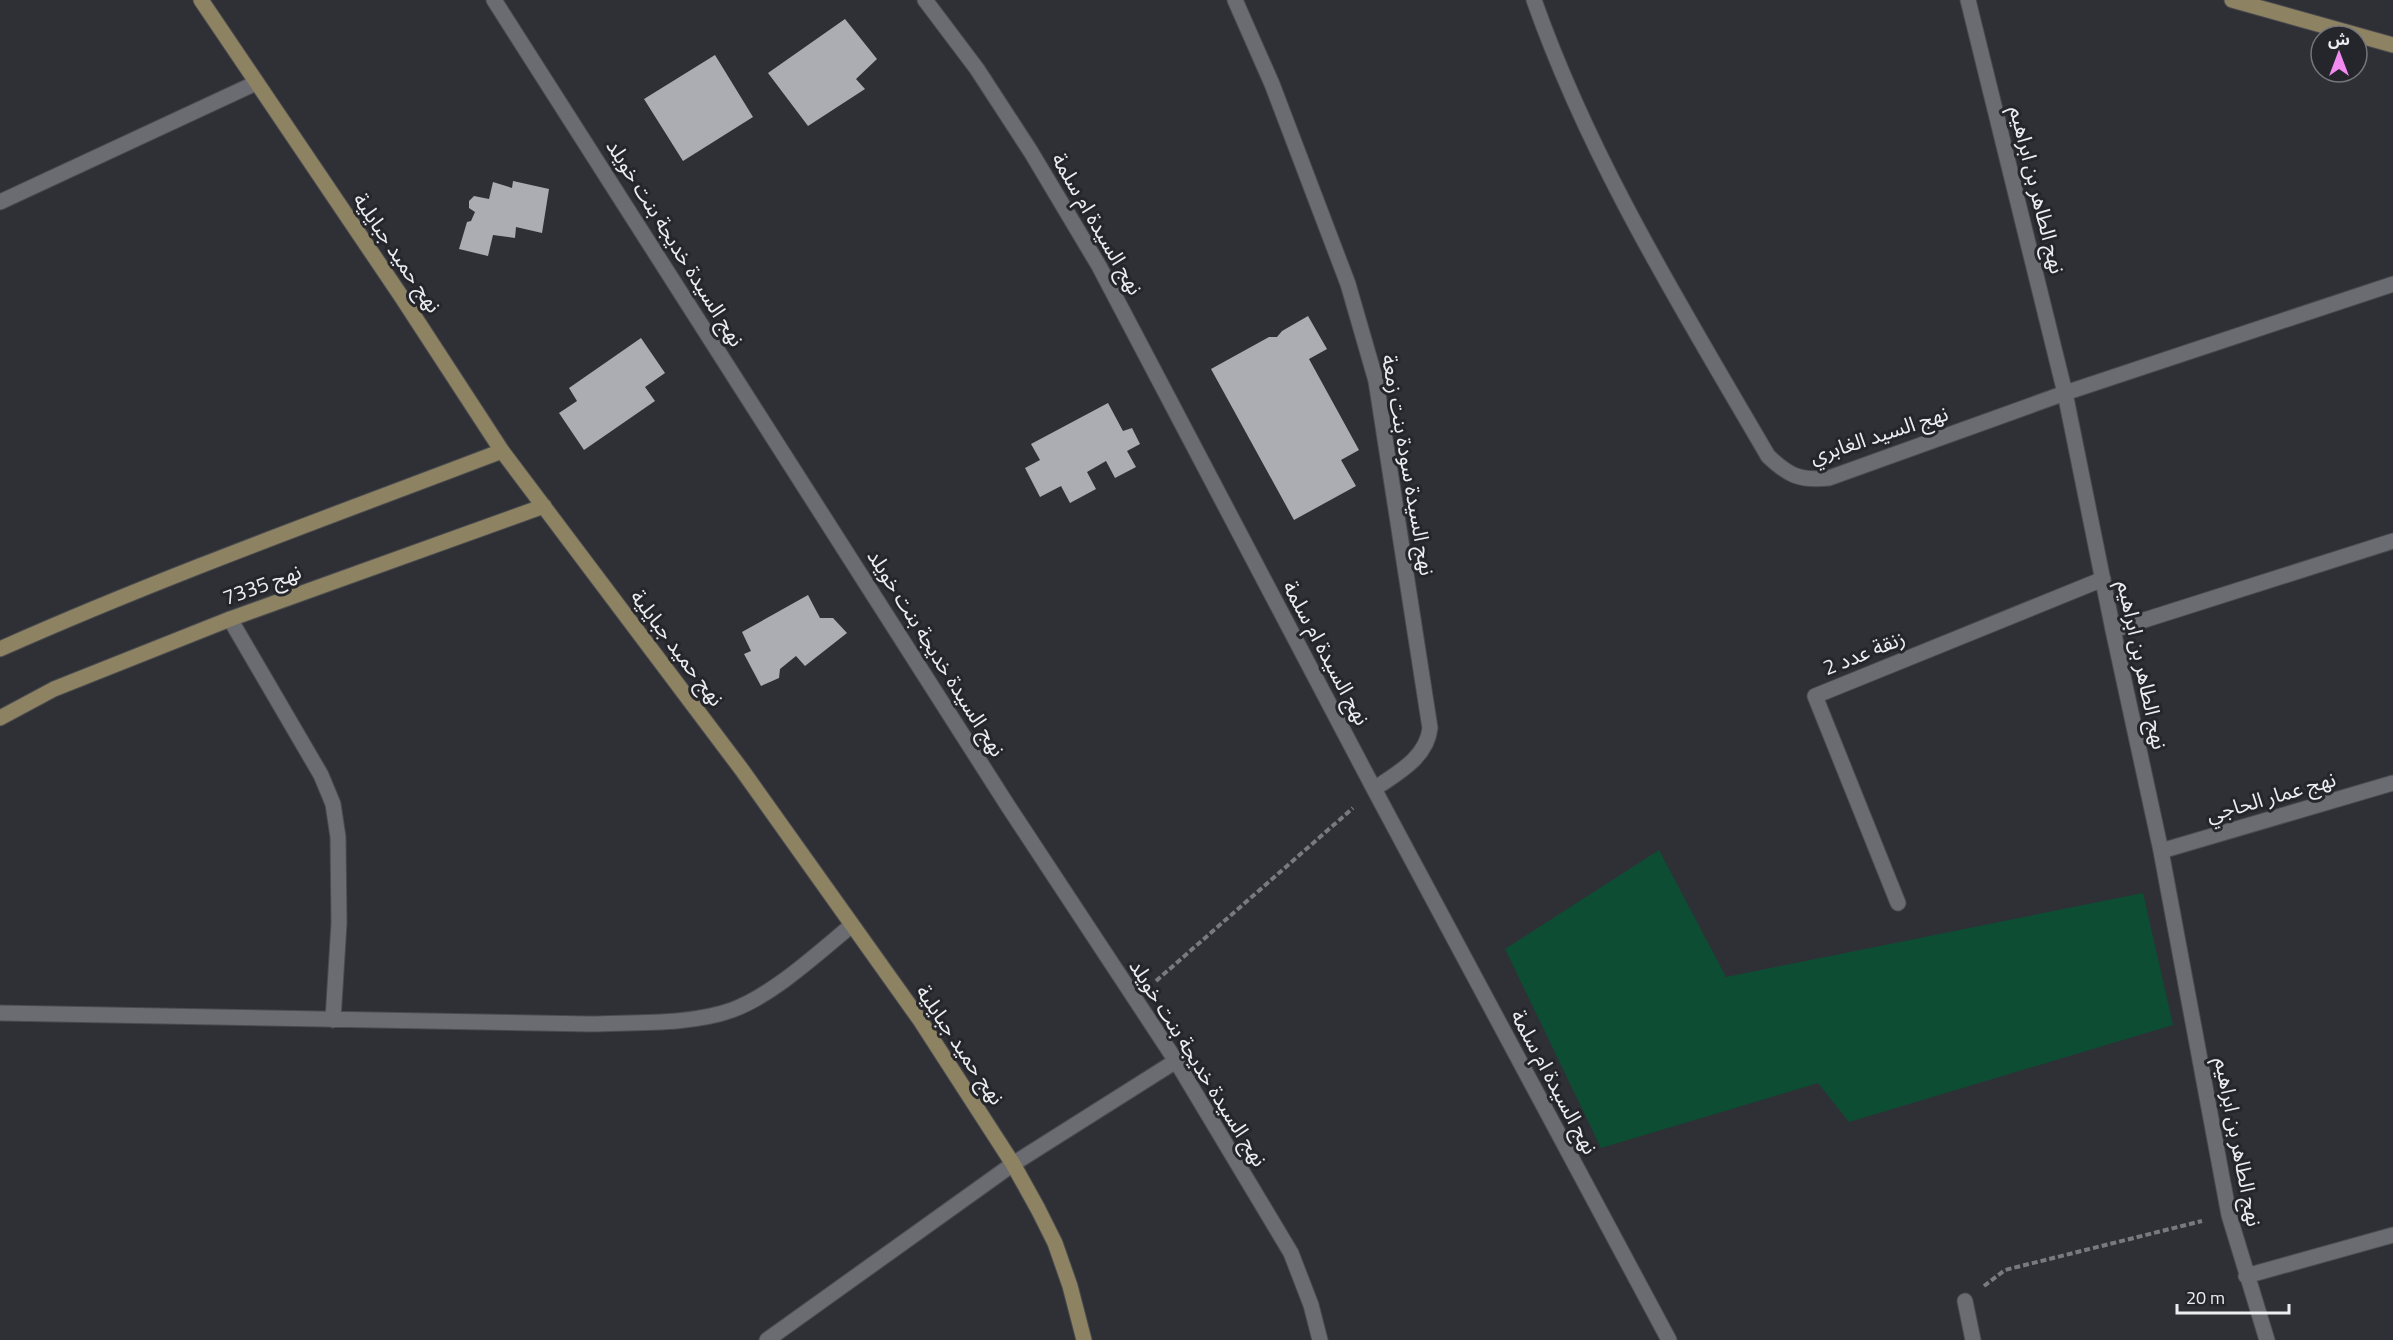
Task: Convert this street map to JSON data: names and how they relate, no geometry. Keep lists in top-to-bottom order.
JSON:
{
  "streets": {
    "street": [
      "نهج الطاهر بن ابراهيم",
      "نهج السيدة ام سلمة",
      "نهج السيدة خديجة بنت خويلد",
      "نهج حميد جبايلية",
      "نهج السيد الغابري",
      "نهج السيدة سودة بنت زمعة",
      "نهج 7335",
      "زنقة عدد 2",
      "نهج عمار الحاجي"
    ]
  },
  "crossings": [
    ["نهج الطاهر بن ابراهيم", "نهج السيد الغابري"],
    ["نهج الطاهر بن ابراهيم", "زنقة عدد 2"],
    ["نهج الطاهر بن ابراهيم", "نهج عمار الحاجي"],
    ["نهج السيدة ام سلمة", "نهج السيدة سودة بنت زمعة"],
    ["نهج حميد جبايلية", "نهج 7335"]
  ],
  "scale_bar": "20 m",
  "north": "top"
}
